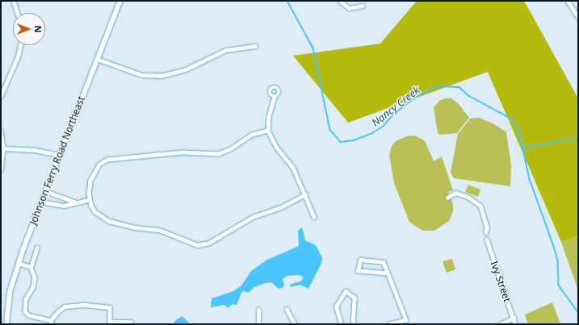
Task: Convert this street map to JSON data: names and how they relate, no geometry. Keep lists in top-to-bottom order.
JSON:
{
  "streets": {
    "main road": ["Johnson Ferry Road Northeast"],
    "street": ["Ivy Street"]
  },
  "water": ["Nancy Creek"],
  "north": "right"
}
